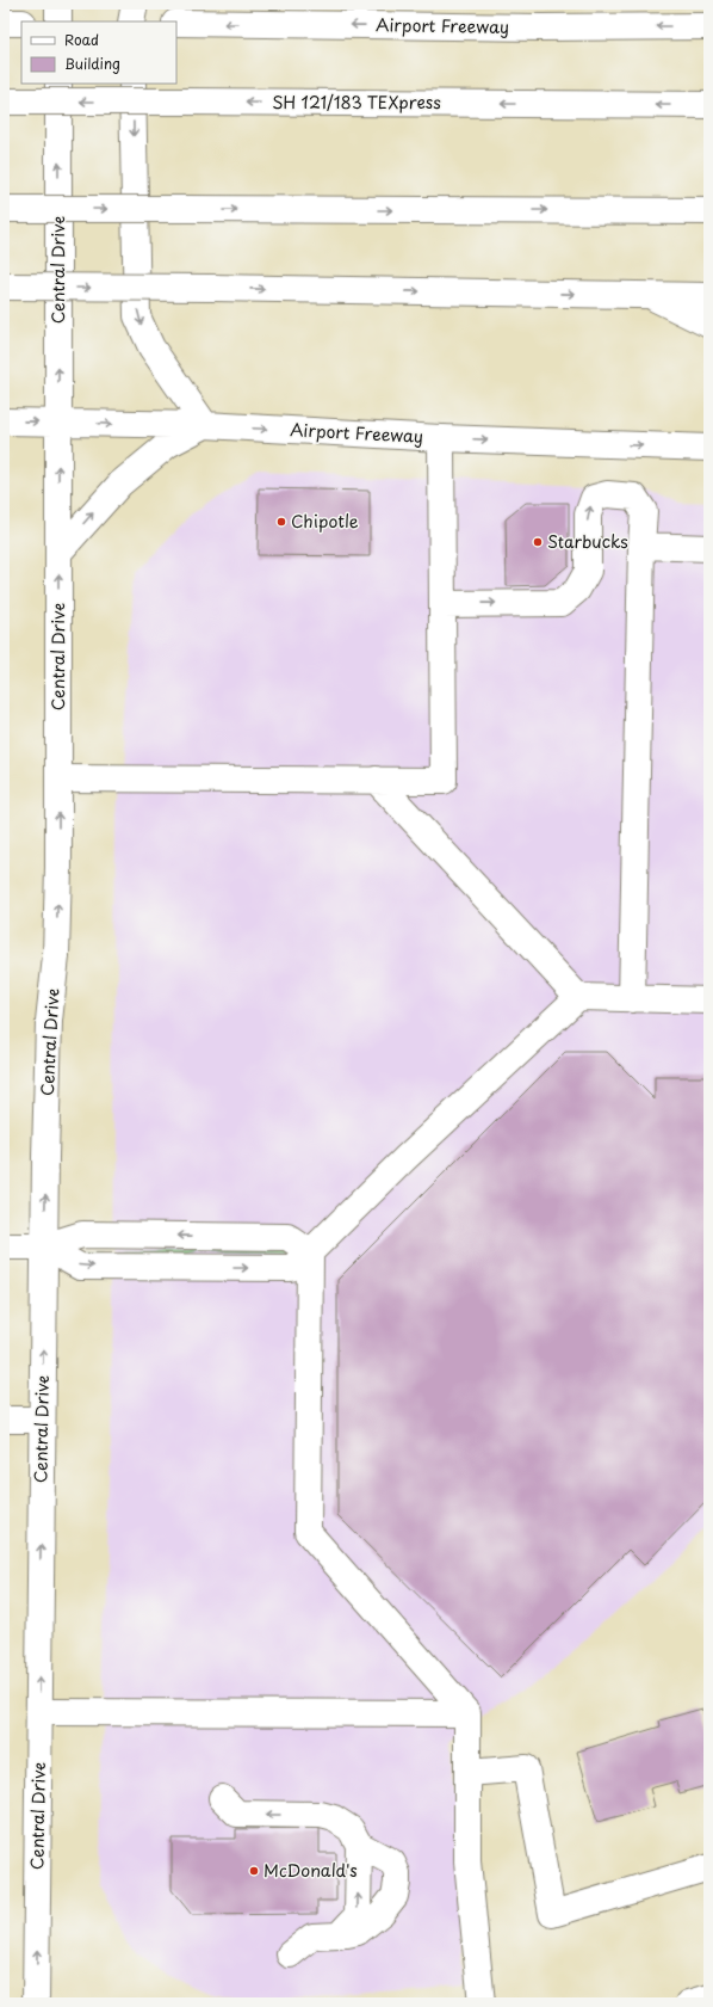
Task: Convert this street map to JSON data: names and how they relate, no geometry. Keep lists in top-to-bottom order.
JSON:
{
  "streets": {
    "main road": ["Airport Freeway", "SH 121/183 TEXpress", "Central Drive"]
  },
  "crossings": [
    ["Airport Freeway", "Central Drive"]
  ],
  "one_way": ["Central Drive"],
  "places": ["Chipotle", "Starbucks", "McDonald's"],
  "legend": ["Road", "Building"]
}
